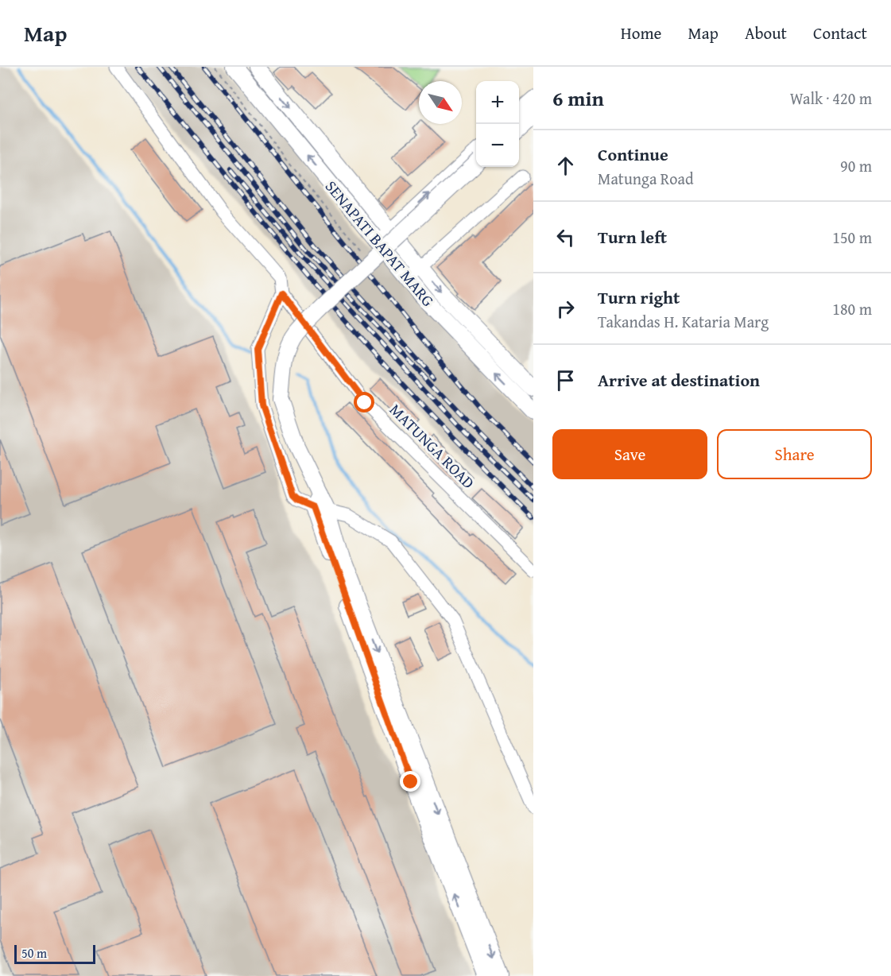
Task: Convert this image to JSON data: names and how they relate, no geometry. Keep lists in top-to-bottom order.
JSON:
{
  "streets": {
    "main road": ["SENAPATI BAPAT MARG"],
    "street": ["MATUNGA ROAD"]
  },
  "scale_bar": "50 m",
  "north": "bottom right",
  "page": {
    "header": "Map",
    "nav": [
      "Home",
      "Map",
      "About",
      "Contact"
    ],
    "heading": ["6 min", "Walk · 420 m"],
    "map_buttons": ["+", "−"],
    "list": [
      ["Continue", "Matunga Road", "90 m"],
      ["Turn left", "150 m"],
      ["Turn right", "Takandas H. Kataria Marg", "180 m"],
      "Arrive at destination"
    ],
    "buttons": ["Save", "Share"],
    "scale": "50 m"
  }
}
